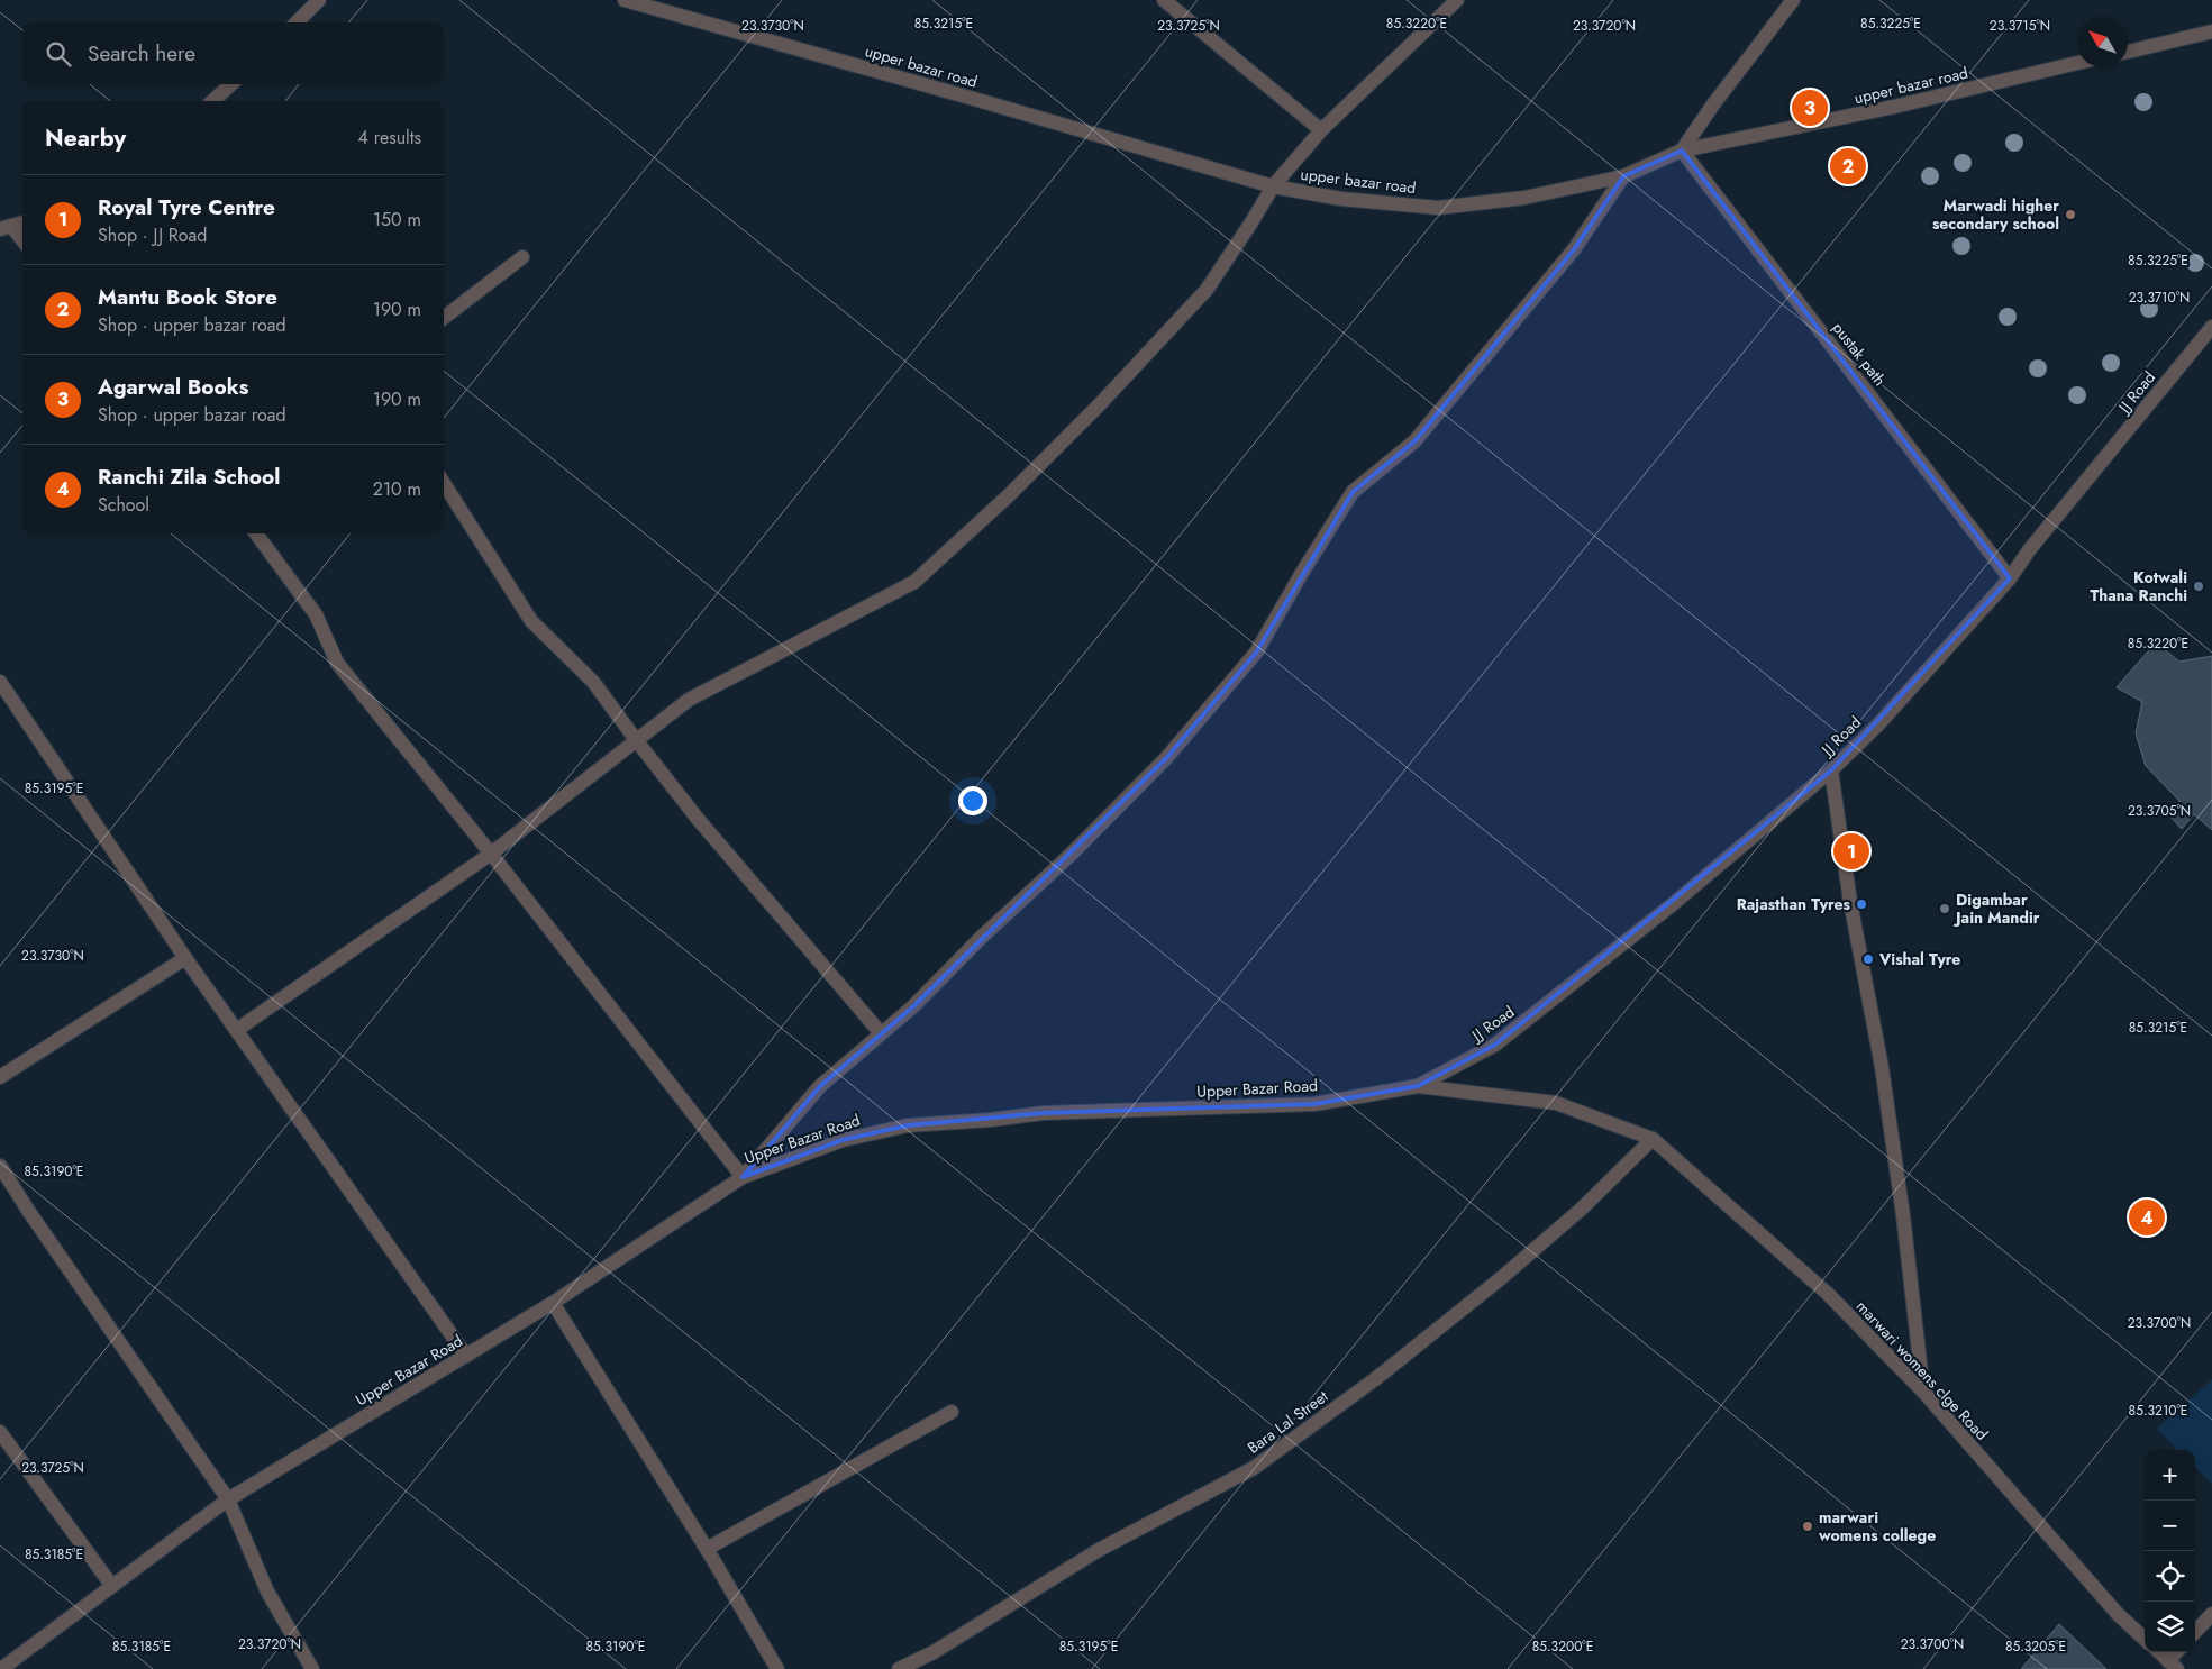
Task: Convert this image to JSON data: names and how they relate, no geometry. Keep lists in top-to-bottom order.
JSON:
{
  "streets": {
    "street": [
      "upper bazar road",
      "pustak path",
      "JJ Road",
      "Upper Bazar Road",
      "marwari womens clge Road",
      "Bara Lal Street"
    ]
  },
  "crossings": [
    ["upper bazar road", "pustak path"],
    ["pustak path", "JJ Road"],
    ["JJ Road", "Upper Bazar Road"],
    ["Upper Bazar Road", "marwari womens clge Road"],
    ["Upper Bazar Road", "Bara Lal Street"],
    ["marwari womens clge Road", "Bara Lal Street"]
  ],
  "places": [
    "Marwadi higher secondary school",
    "Kotwali Thana Ranchi",
    "Rajasthan Tyres",
    "Digambar Jain Mandir",
    "Vishal Tyre",
    "marwari womens college"
  ],
  "north": "top left",
  "page": {
    "search": "Search here",
    "pins": [
      "3",
      "2",
      "1",
      "4"
    ],
    "heading": ["Nearby", "4 results"],
    "list": [
      {
        "mark": "1",
        "name": "Royal Tyre Centre",
        "note": "Shop · JJ Road",
        "value": "150 m"
      },
      {
        "mark": "2",
        "name": "Mantu Book Store",
        "note": "Shop · upper bazar road",
        "value": "190 m"
      },
      {
        "mark": "3",
        "name": "Agarwal Books",
        "note": "Shop · upper bazar road",
        "value": "190 m"
      },
      {
        "mark": "4",
        "name": "Ranchi Zila School",
        "note": "School",
        "value": "210 m"
      }
    ],
    "map_buttons": ["+", "−"]
  },
  "coordinates": [
    "85.3215°E",
    "85.3220°E",
    "85.3225°E",
    "23.3730°N",
    "23.3725°N",
    "23.3720°N",
    "23.3715°N",
    "23.3710°N",
    "85.3195°E",
    "23.3705°N",
    "85.3190°E",
    "23.3700°N",
    "85.3210°E",
    "85.3185°E",
    "85.3200°E",
    "85.3205°E"
  ]
}
